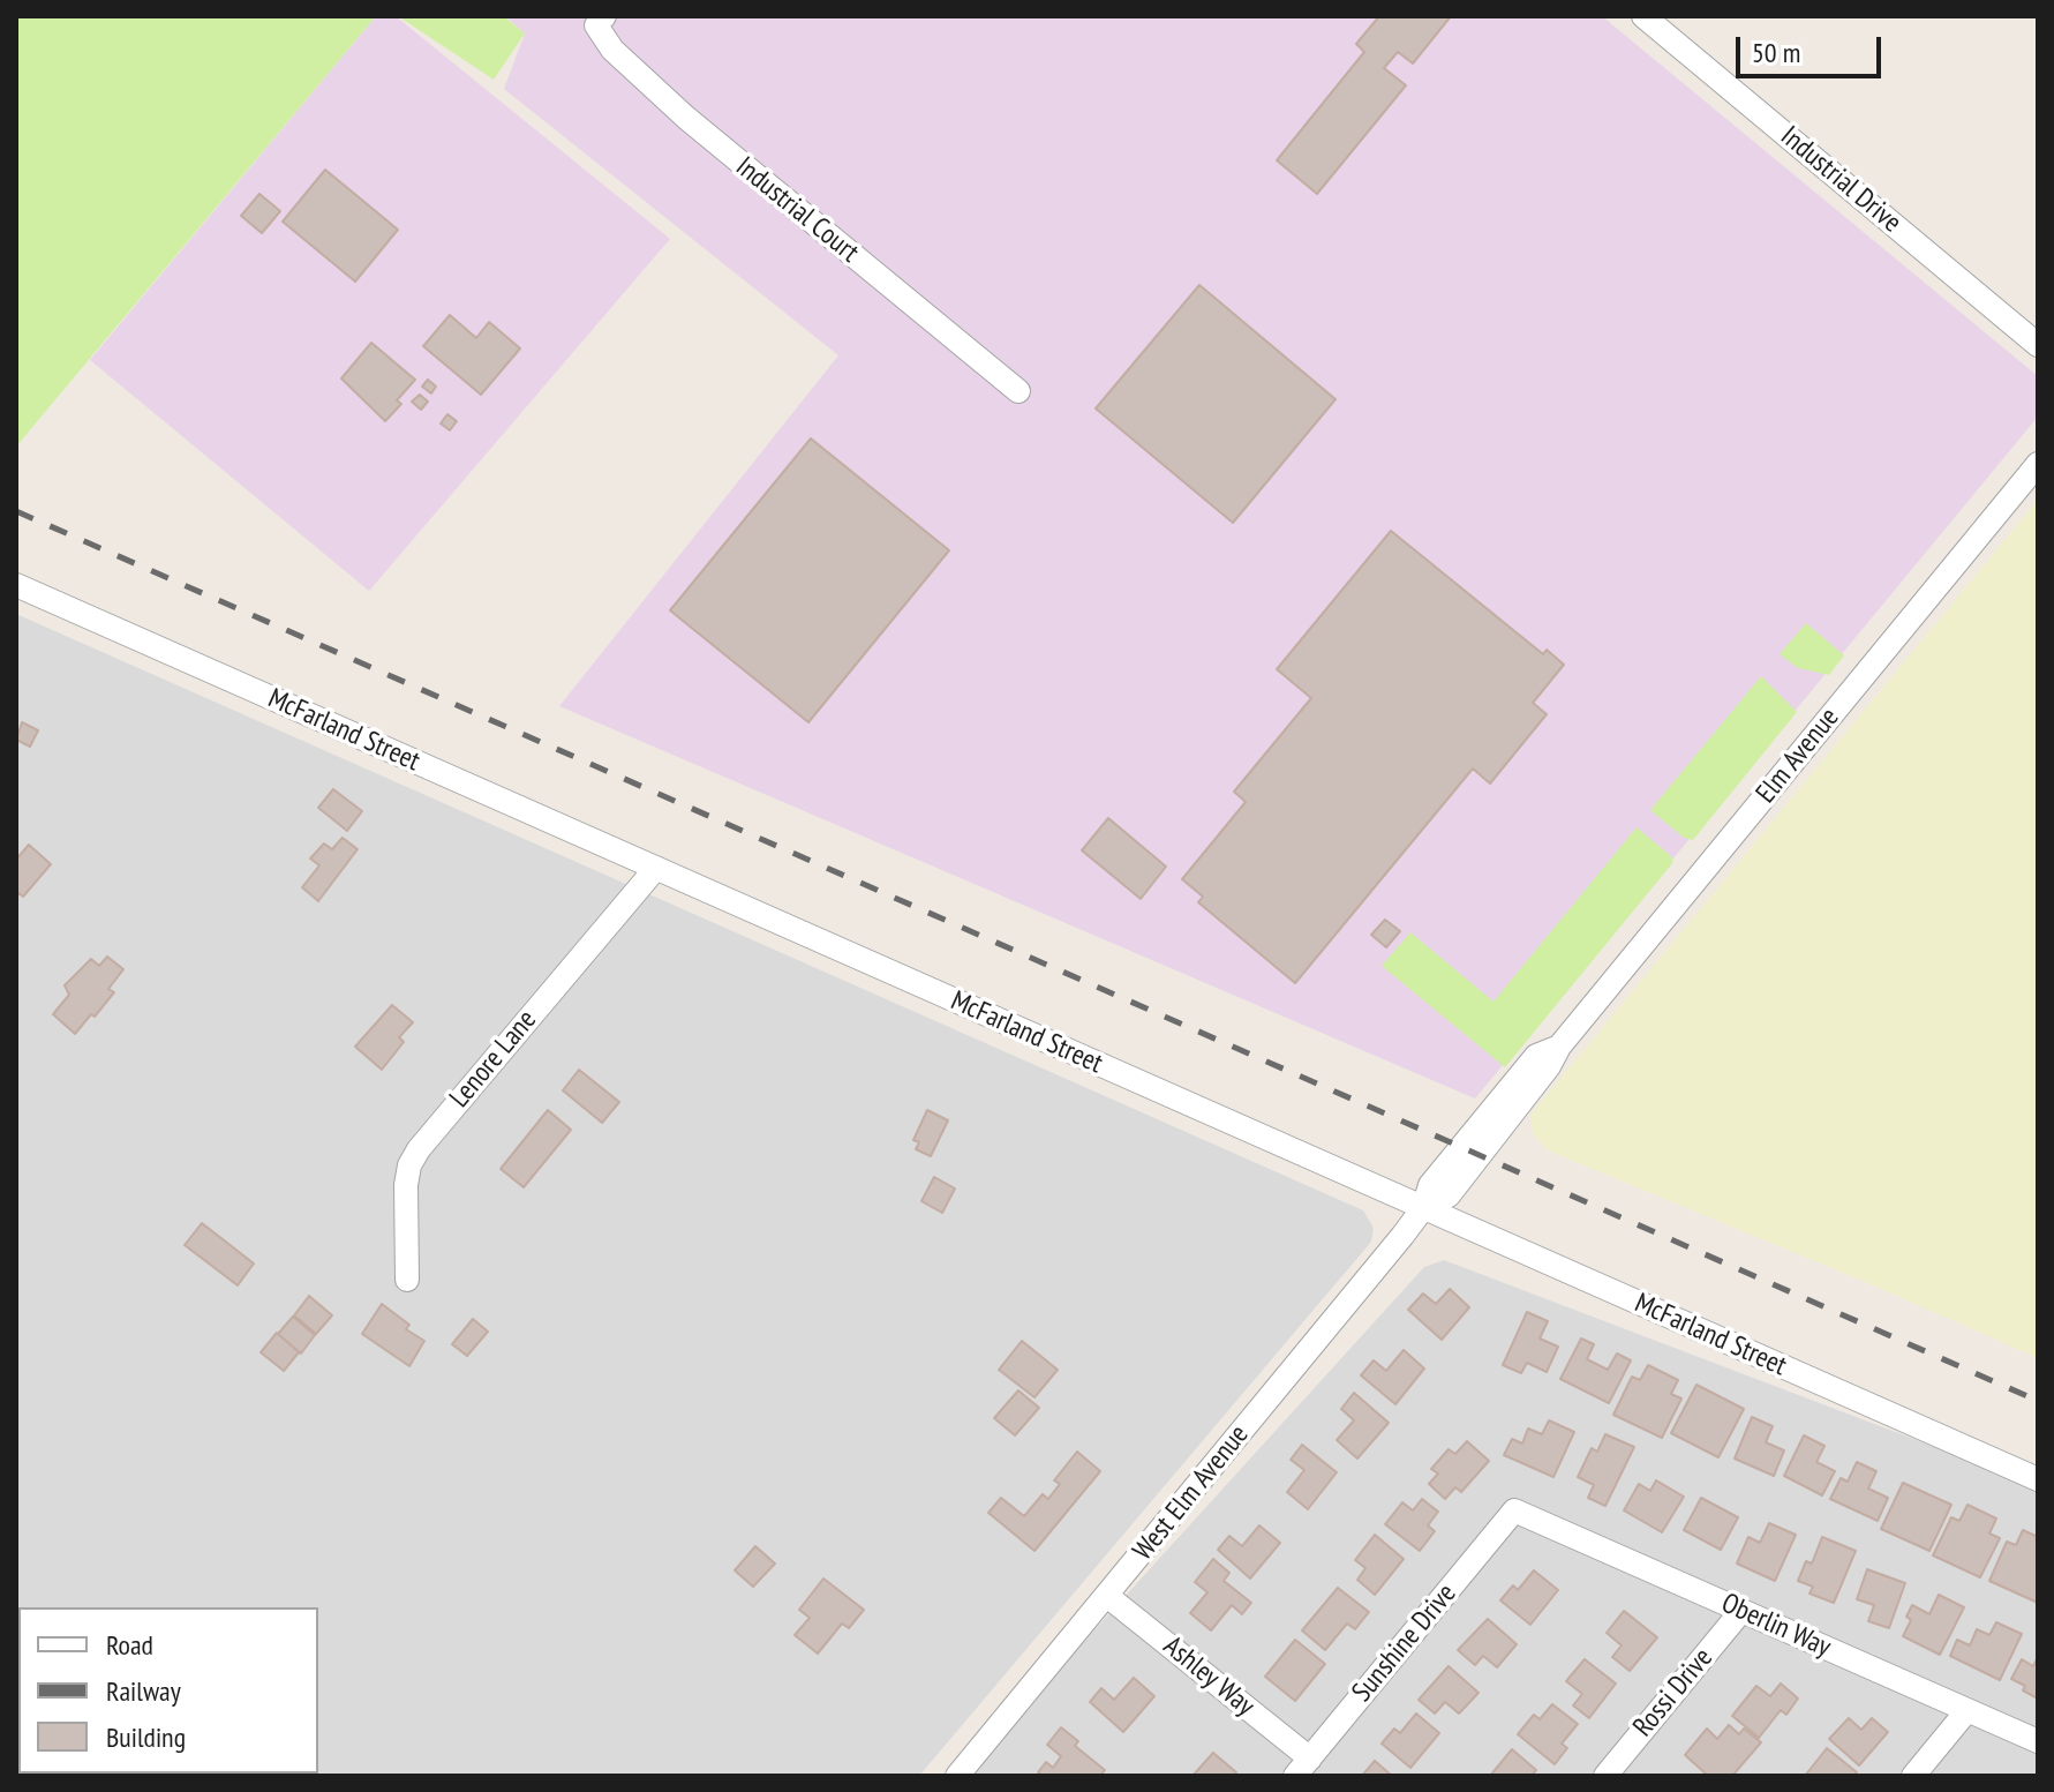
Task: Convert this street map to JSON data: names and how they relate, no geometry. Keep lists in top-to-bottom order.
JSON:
{
  "streets": {
    "street": [
      "Industrial Drive",
      "Industrial Court",
      "McFarland Street",
      "Elm Avenue",
      "Lenore Lane",
      "West Elm Avenue",
      "Oberlin Way",
      "Sunshine Drive",
      "Ashley Way",
      "Rossi Drive"
    ]
  },
  "crossings": [
    ["McFarland Street", "Lenore Lane"],
    ["McFarland Street", "West Elm Avenue"],
    ["Elm Avenue", "West Elm Avenue"],
    ["West Elm Avenue", "Ashley Way"],
    ["Oberlin Way", "Sunshine Drive"],
    ["Oberlin Way", "Rossi Drive"],
    ["Sunshine Drive", "Ashley Way"]
  ],
  "legend": ["Road", "Railway", "Building"],
  "scale_bar": "50 m"
}
